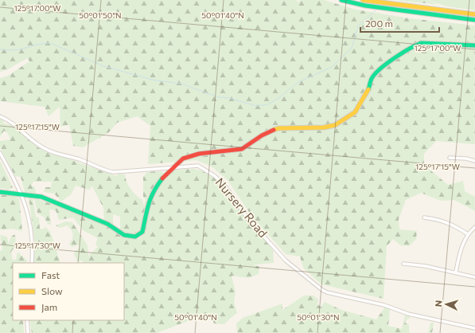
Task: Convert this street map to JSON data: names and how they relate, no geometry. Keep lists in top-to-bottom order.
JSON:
{
  "streets": {
    "street": ["Nursery Road"]
  },
  "legend": ["Fast", "Slow", "Jam"],
  "scale_bar": "200 m",
  "north": "left",
  "coordinates": [
    "125°17'00\"W",
    "50°01'50\"N",
    "50°01'40\"N",
    "125°17'15\"W",
    "125°17'30\"W",
    "50°01'30\"N"
  ]
}
